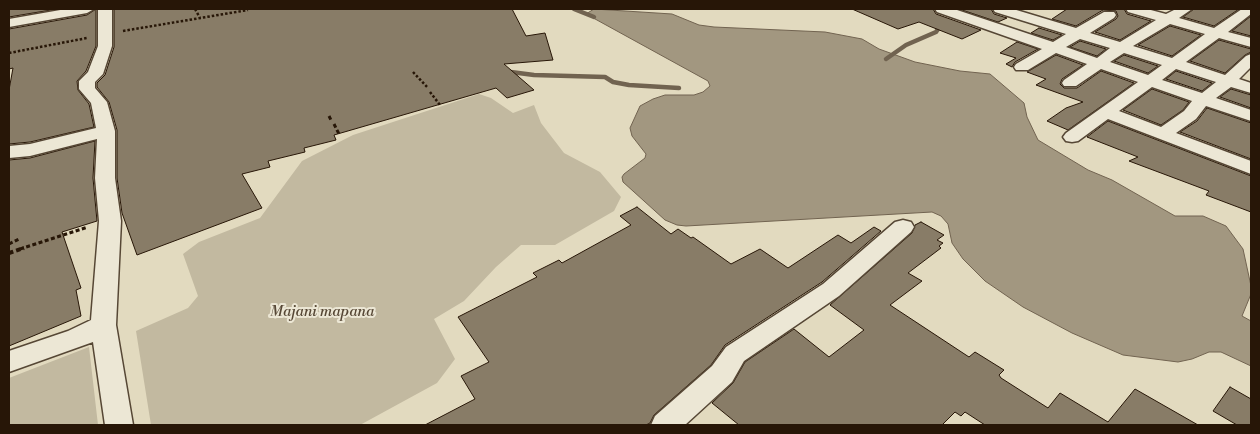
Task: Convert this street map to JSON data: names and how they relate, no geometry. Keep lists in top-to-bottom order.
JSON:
{
  "parks": ["Majani mapana"]
}
